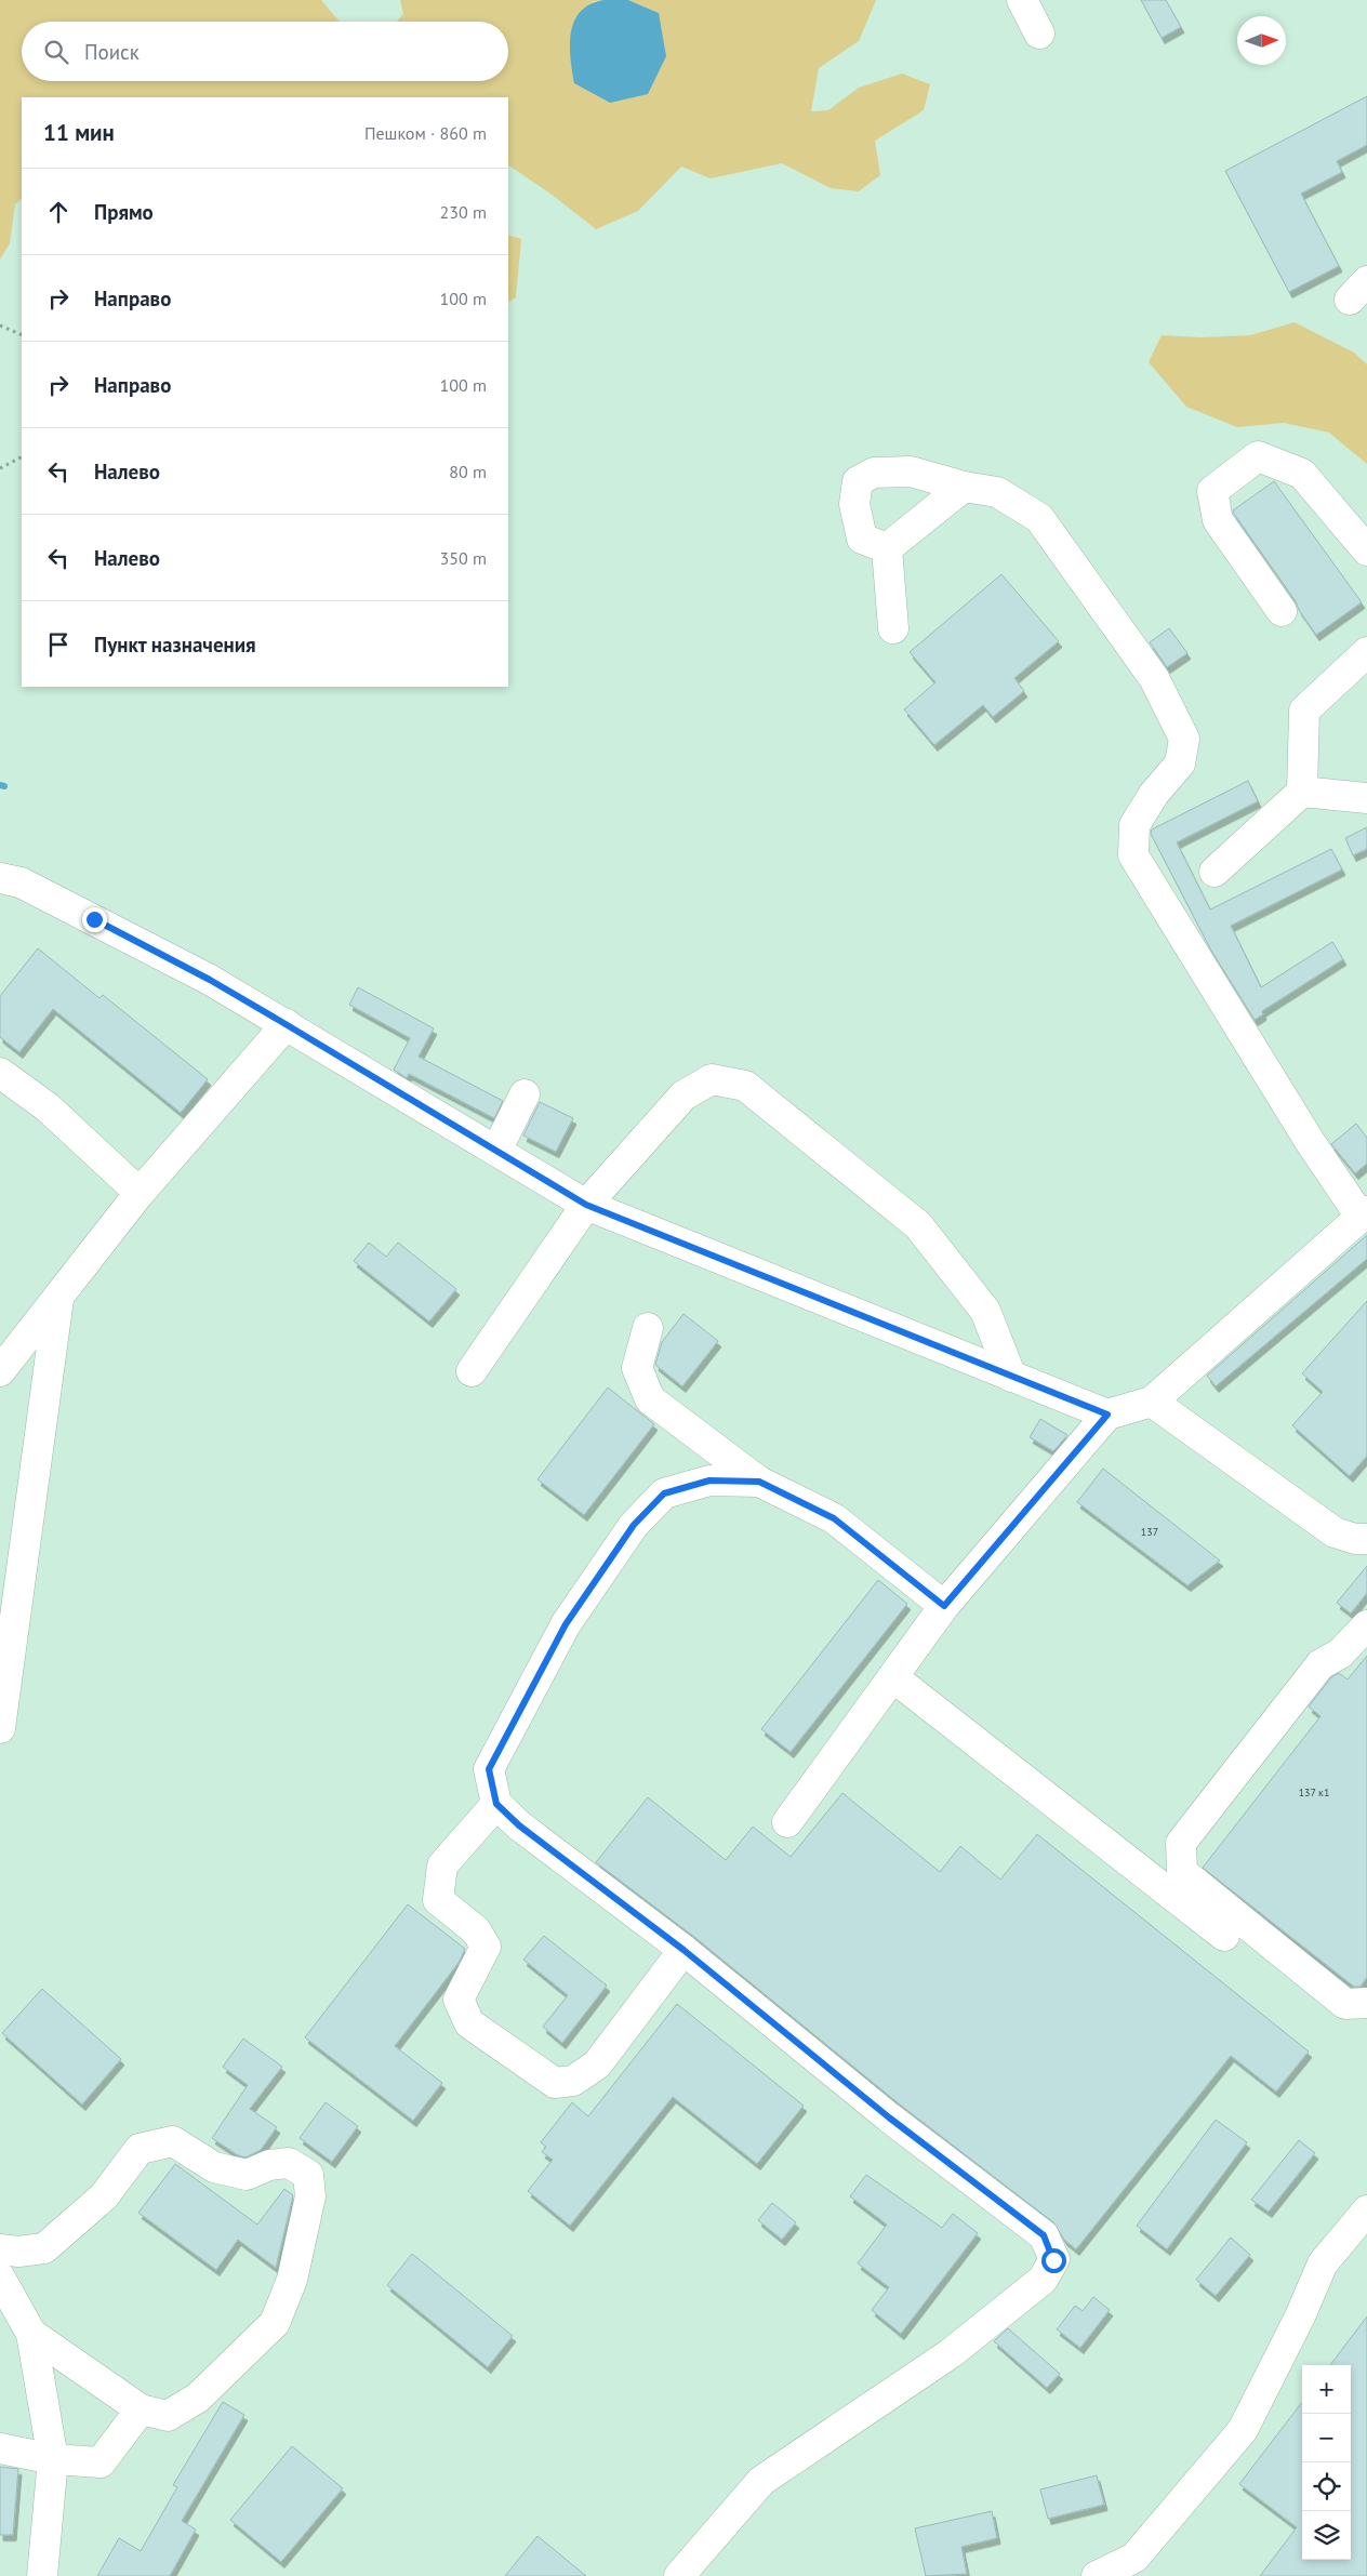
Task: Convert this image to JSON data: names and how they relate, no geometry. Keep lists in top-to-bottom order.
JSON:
{
  "house_numbers": ["137", "137 к1"],
  "north": "right",
  "page": {
    "search": "Поиск",
    "heading": ["11 мин", "Пешком · 860 m"],
    "list": [
      ["Прямо", "230 m"],
      ["Направо", "100 m"],
      ["Направо", "100 m"],
      ["Налево", "80 m"],
      ["Налево", "350 m"],
      "Пункт назначения"
    ],
    "map_buttons": ["+", "−"]
  }
}
